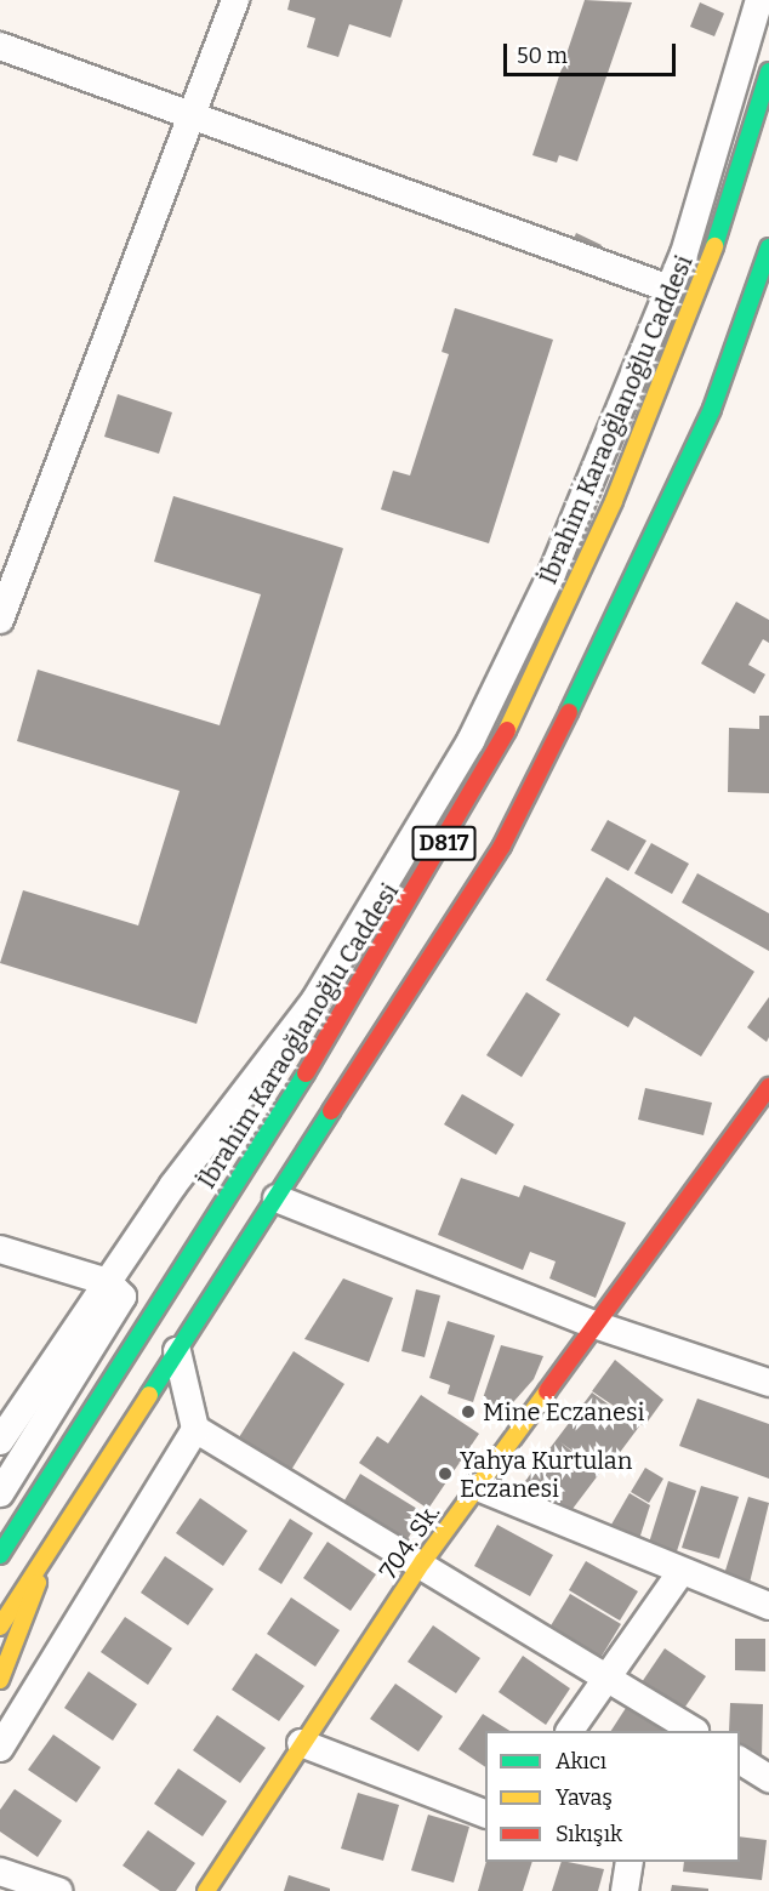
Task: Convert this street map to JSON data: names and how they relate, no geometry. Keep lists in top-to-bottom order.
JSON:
{
  "streets": {
    "main road": ["İbrahim Karaoğlanoğlu Caddesi", "D817", "704. Sk."]
  },
  "places": ["Mine Eczanesi", "Yahya Kurtulan Eczanesi"],
  "legend": ["Akıcı", "Yavaş", "Sıkışık"],
  "scale_bar": "50 m"
}
